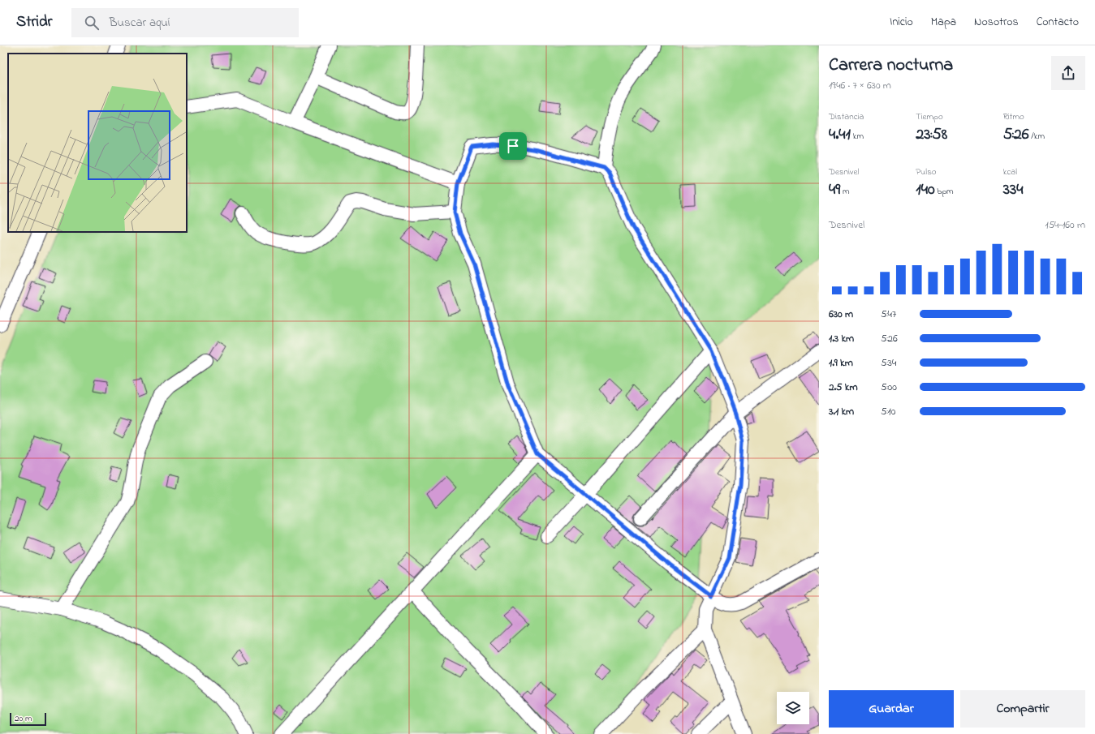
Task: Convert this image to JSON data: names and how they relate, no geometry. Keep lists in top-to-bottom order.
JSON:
{
  "scale_bar": "20 m",
  "page": {
    "header": "Stridr",
    "search": "Buscar aquí",
    "nav": [
      "Inicio",
      "Mapa",
      "Nosotros",
      "Contacto"
    ],
    "heading": ["Carrera nocturna", "19:46 · 7 × 630 m"],
    "stats": [
      ["Distancia", "4.41 km"],
      ["Tiempo", "23:58"],
      ["Ritmo", "5:26 /km"],
      ["Desnivel", "49 m"],
      ["Pulso", "140 bpm"],
      ["kcal", "334"]
    ],
    "chart": ["Desnivel", "154–160 m"],
    "list": [
      {
        "name": "630 m",
        "note": "5:47"
      },
      {
        "name": "1.3 km",
        "note": "5:26"
      },
      {
        "name": "1.9 km",
        "note": "5:34"
      },
      {
        "name": "2.5 km",
        "note": "5:00"
      },
      {
        "name": "3.1 km",
        "note": "5:10"
      }
    ],
    "buttons": ["Guardar", "Compartir"],
    "scale": "20 m"
  }
}
